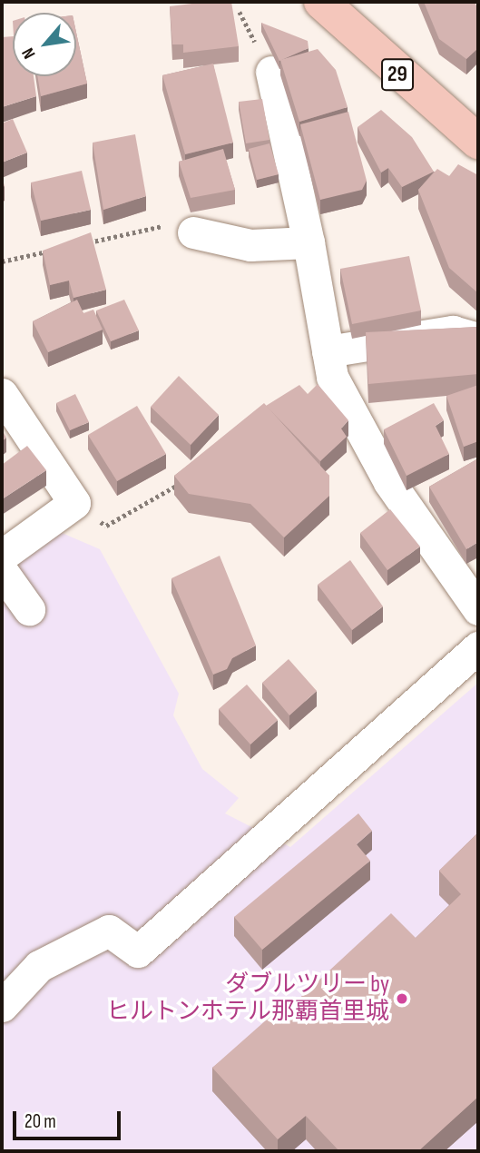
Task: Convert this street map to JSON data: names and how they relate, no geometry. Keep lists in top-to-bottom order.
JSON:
{
  "streets": {
    "main road": ["29"]
  },
  "places": ["ダブルツリー by ヒルトンホテル那覇首里城"],
  "scale_bar": "20 m",
  "north": "bottom left"
}
